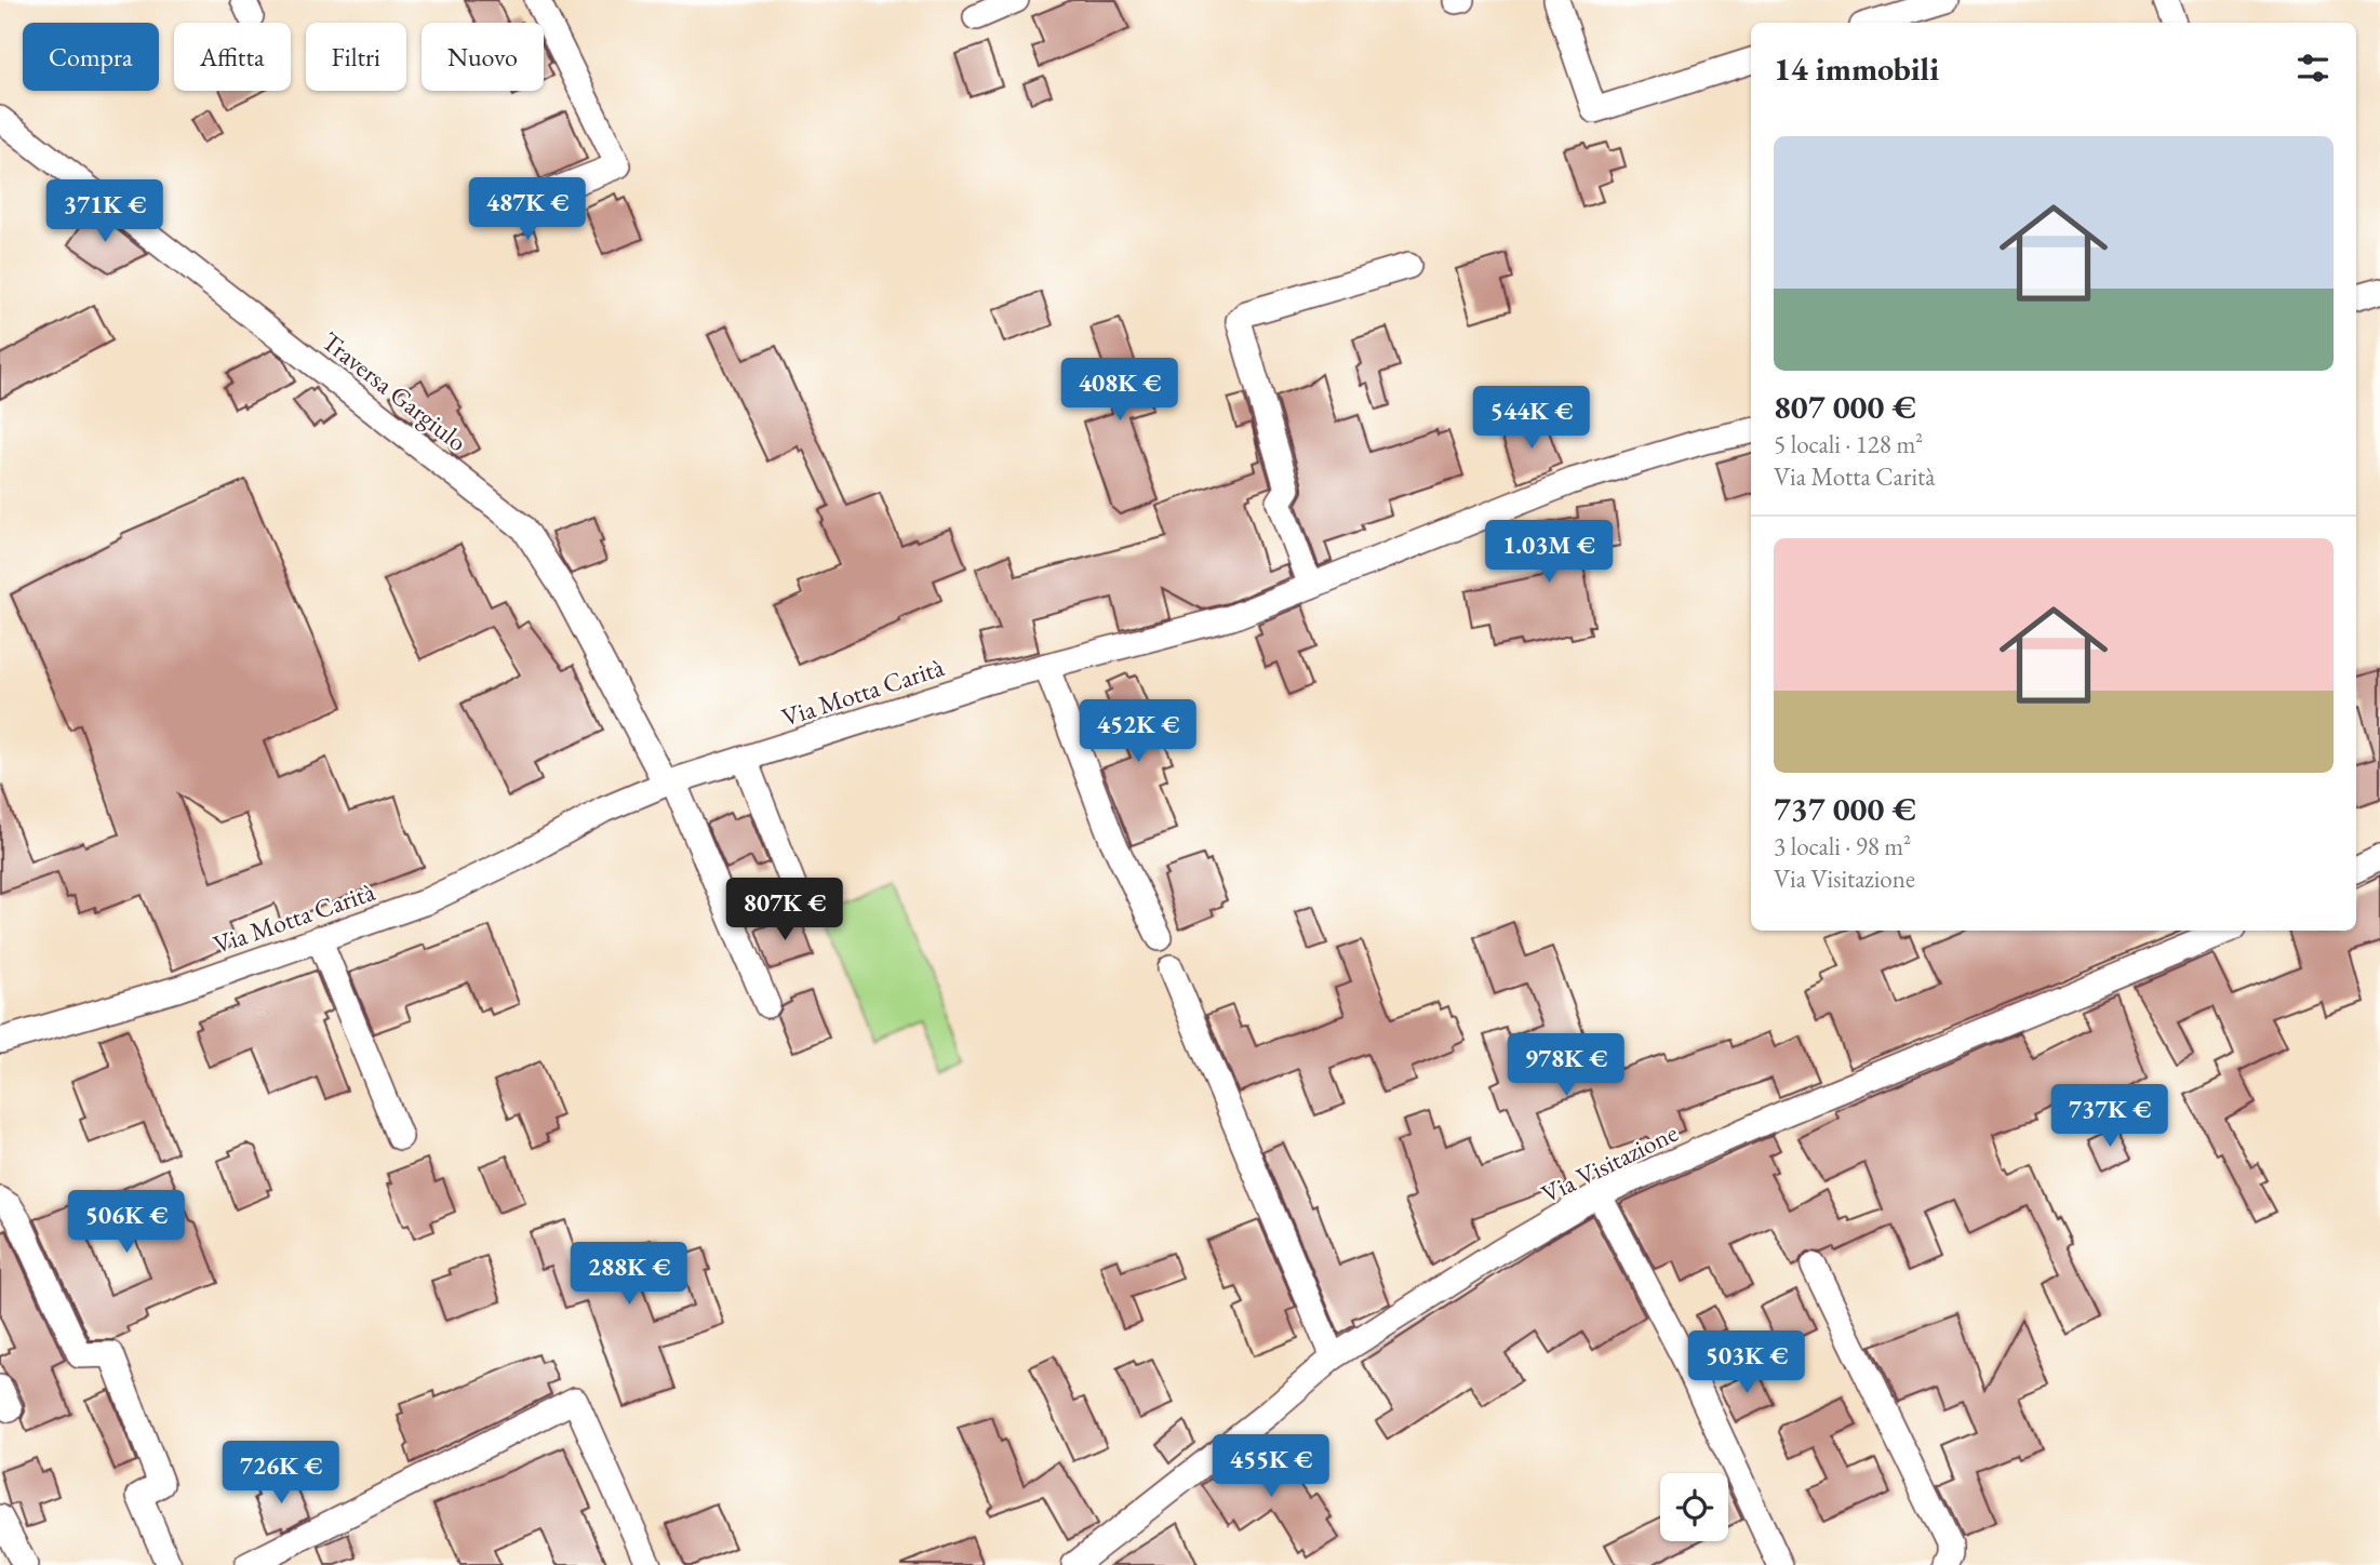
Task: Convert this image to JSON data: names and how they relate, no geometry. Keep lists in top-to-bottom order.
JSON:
{
  "streets": {
    "street": ["Traversa Gargiulo", "Via Motta Carità", "Via Visitazione"]
  },
  "crossings": [
    ["Traversa Gargiulo", "Via Motta Carità"]
  ],
  "page": {
    "chip": [
      "Compra",
      "Affitta",
      "Filtri",
      "Nuovo"
    ],
    "heading": "14 immobili",
    "list": [
      {
        "name": "807 000 €",
        "note": "5 locali · 128 m² · Via Motta Carità"
      },
      {
        "name": "737 000 €",
        "note": "3 locali · 98 m² · Via Visitazione"
      }
    ],
    "price": [
      "487K €",
      "371K €",
      "408K €",
      "544K €",
      "1.03M €",
      "452K €",
      "807K €",
      "978K €",
      "737K €",
      "506K €",
      "288K €",
      "503K €",
      "455K €",
      "726K €"
    ]
  }
}
